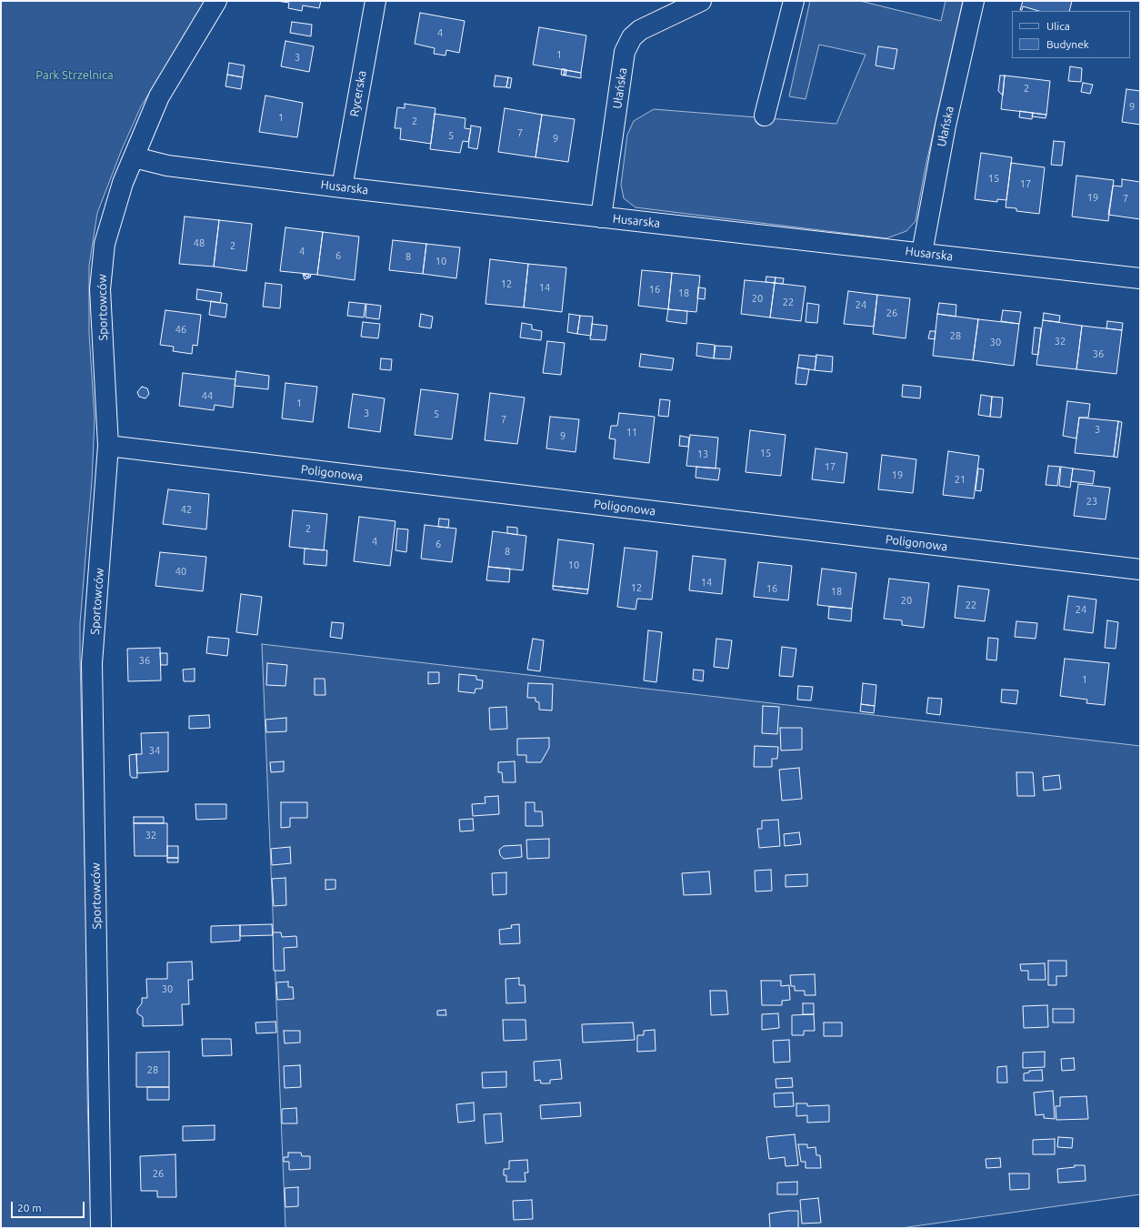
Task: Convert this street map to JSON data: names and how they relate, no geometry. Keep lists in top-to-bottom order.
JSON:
{
  "streets": {
    "street": [
      "Ułańska",
      "Rycerska",
      "Husarska",
      "Sportowców",
      "Poligonowa"
    ]
  },
  "crossings": [
    ["Ułańska", "Husarska"],
    ["Rycerska", "Husarska"],
    ["Husarska", "Sportowców"],
    ["Sportowców", "Poligonowa"]
  ],
  "parks": ["Park Strzelnica"],
  "house_numbers": [
    "4",
    "1",
    "3",
    "2",
    "9",
    "1",
    "2",
    "7",
    "5",
    "9",
    "15",
    "17",
    "19",
    "7",
    "48",
    "2",
    "4",
    "6",
    "8",
    "10",
    "12",
    "14",
    "16",
    "18",
    "20",
    "22",
    "24",
    "26",
    "46",
    "28",
    "32",
    "30",
    "36",
    "44",
    "1",
    "3",
    "5",
    "7",
    "3",
    "11",
    "9",
    "15",
    "13",
    "17",
    "19",
    "21",
    "23",
    "42",
    "2",
    "4",
    "6",
    "8",
    "10",
    "40",
    "14",
    "12",
    "16",
    "18",
    "20",
    "22",
    "24",
    "36",
    "1",
    "34",
    "32",
    "30",
    "28",
    "26"
  ],
  "legend": ["Ulica", "Budynek"],
  "scale_bar": "20 m"
}
